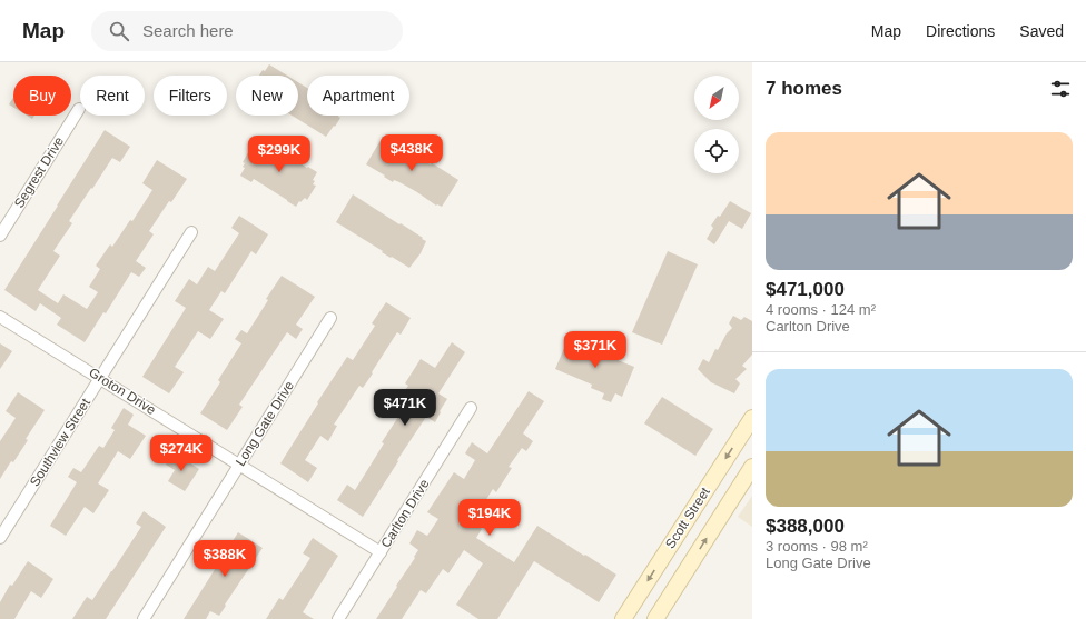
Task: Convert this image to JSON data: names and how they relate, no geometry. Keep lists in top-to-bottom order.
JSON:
{
  "streets": {
    "main road": ["Scott Street"],
    "street": [
      "Segrest Drive",
      "Groton Drive",
      "Long Gate Drive",
      "Southview Street",
      "Carlton Drive"
    ]
  },
  "crossings": [
    ["Groton Drive", "Long Gate Drive"],
    ["Groton Drive", "Southview Street"],
    ["Groton Drive", "Carlton Drive"]
  ],
  "north": "bottom left",
  "page": {
    "header": "Map",
    "search": "Search here",
    "nav": ["Map", "Directions", "Saved"],
    "heading": "7 homes",
    "chip": [
      "Buy",
      "Rent",
      "Filters",
      "New",
      "Apartment"
    ],
    "list": [
      {
        "name": "$471,000",
        "note": "4 rooms · 124 m² · Carlton Drive"
      },
      {
        "name": "$388,000",
        "note": "3 rooms · 98 m² · Long Gate Drive"
      }
    ],
    "price": [
      "$438K",
      "$299K",
      "$371K",
      "$471K",
      "$274K",
      "$194K",
      "$388K"
    ]
  }
}
